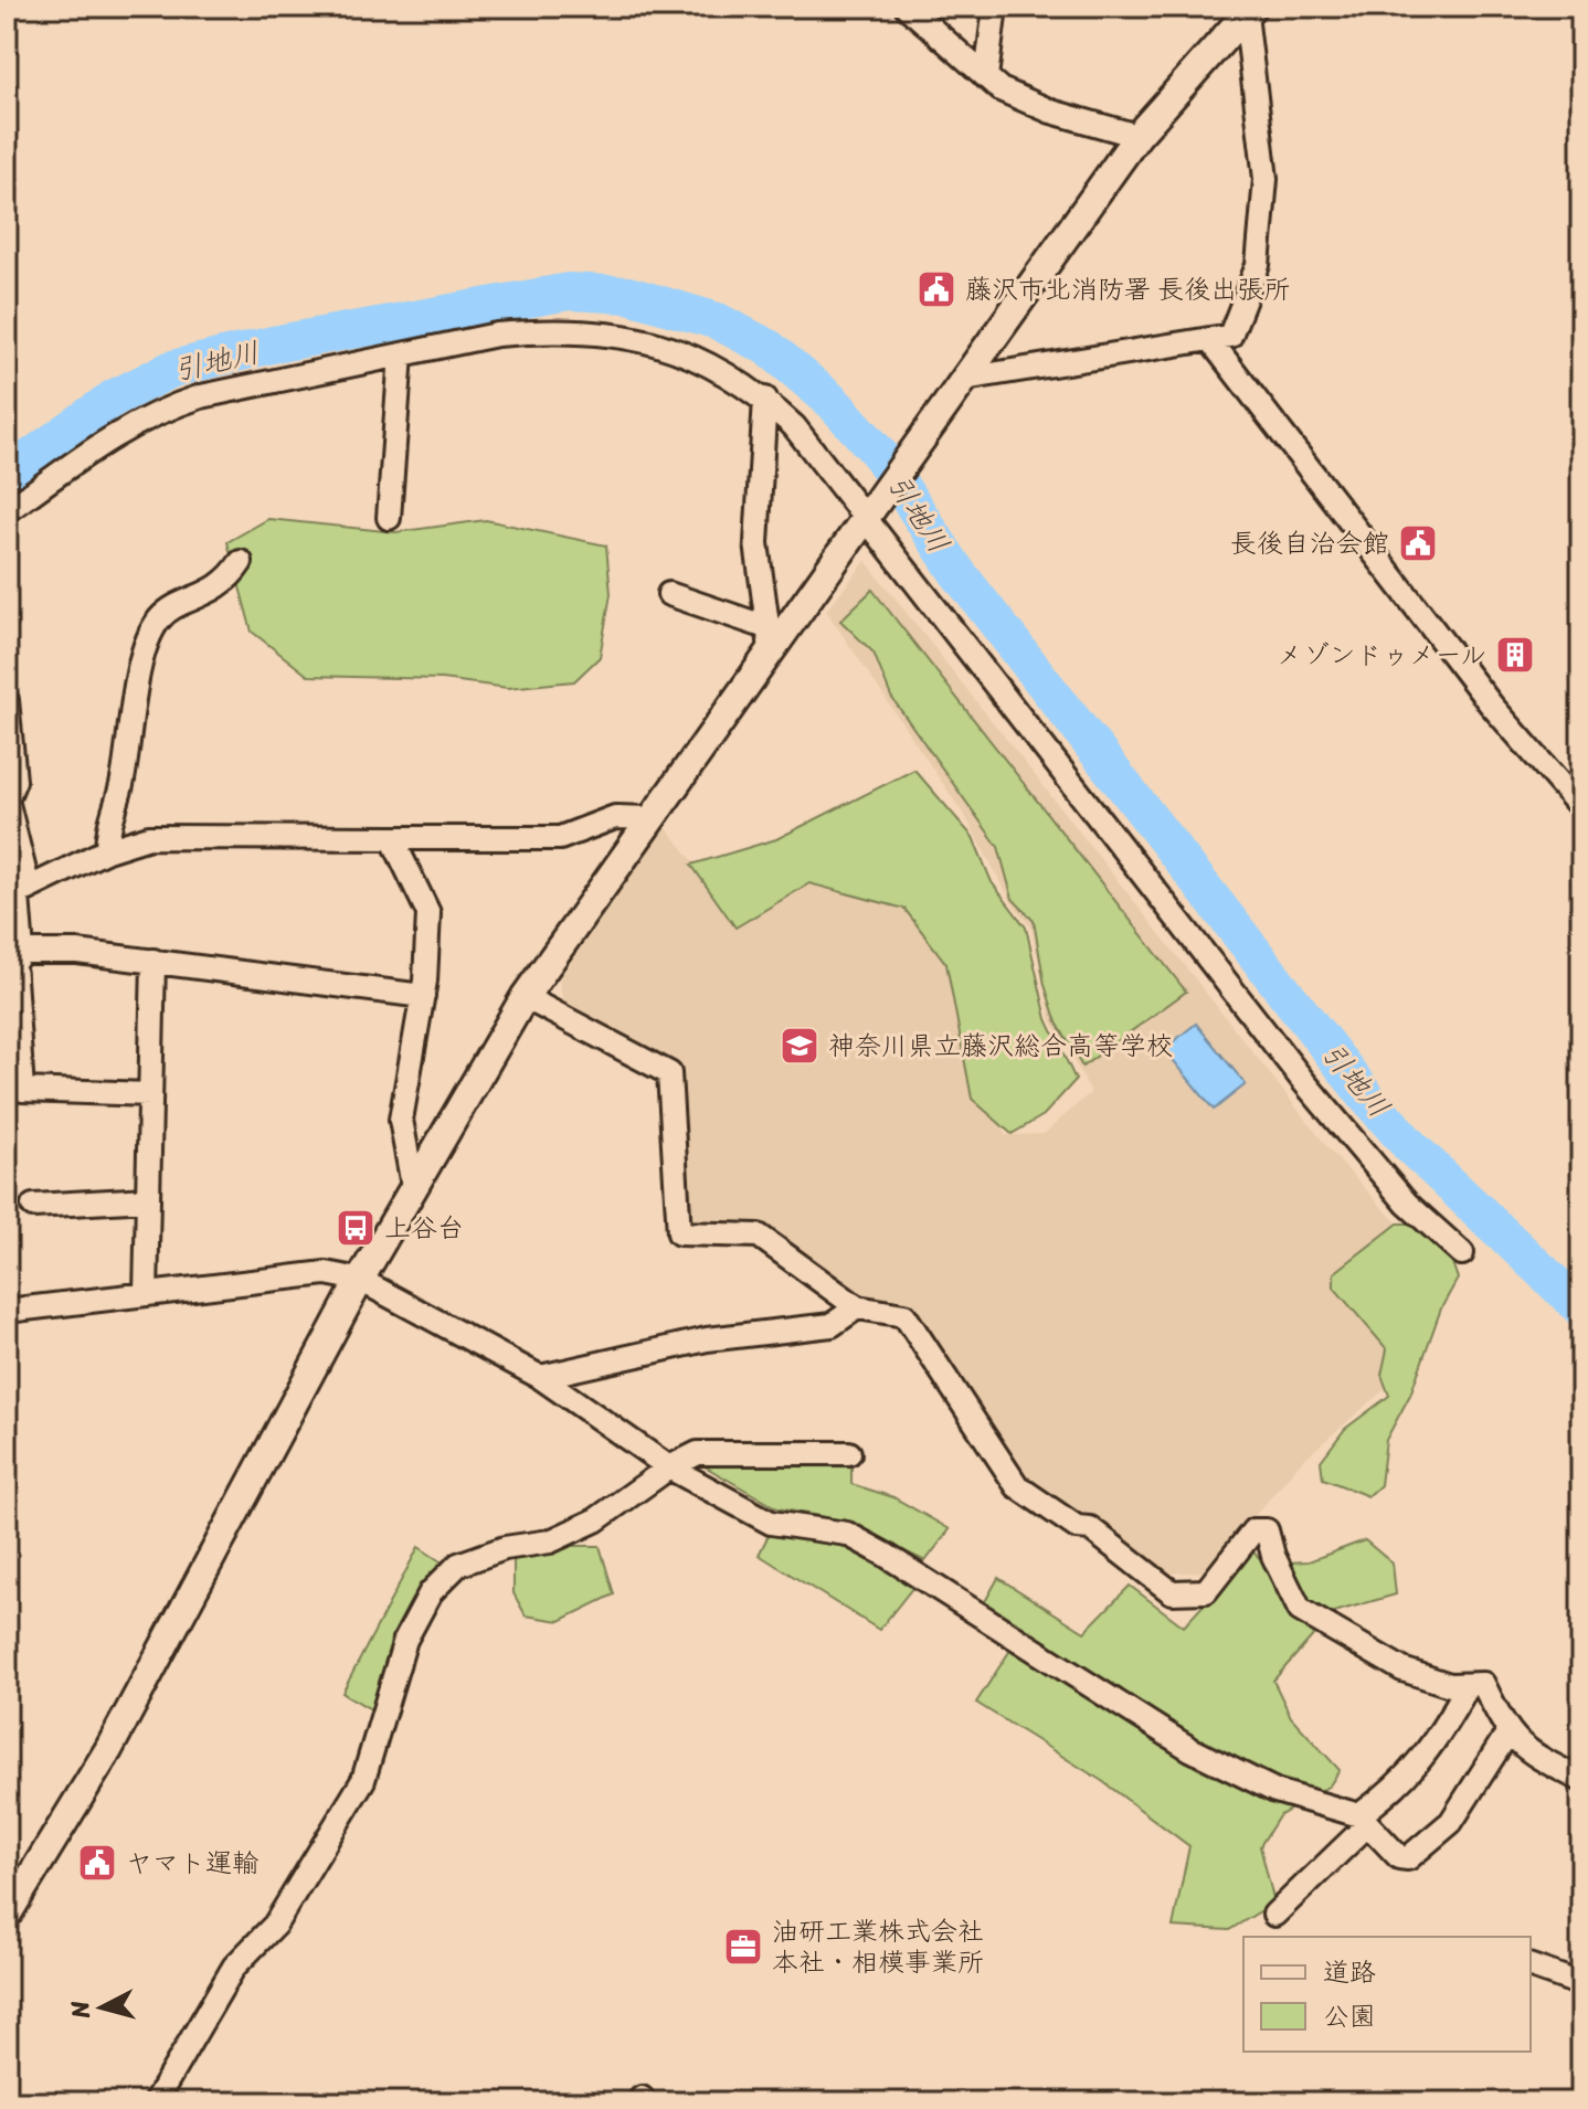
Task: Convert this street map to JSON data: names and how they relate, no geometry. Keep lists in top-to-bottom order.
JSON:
{
  "water": ["引地川"],
  "places": {
    "public building": ["藤沢市北消防署 長後出張所", "長後自治会館", "ヤマト運輸"],
    "building": ["メゾンドゥメール"],
    "school or university": ["神奈川県立藤沢総合高等学校"],
    "bus stop": ["上谷台"],
    "office": ["油研工業株式会社 本社・相模事業所"]
  },
  "legend": ["道路", "公園"],
  "north": "left"
}
